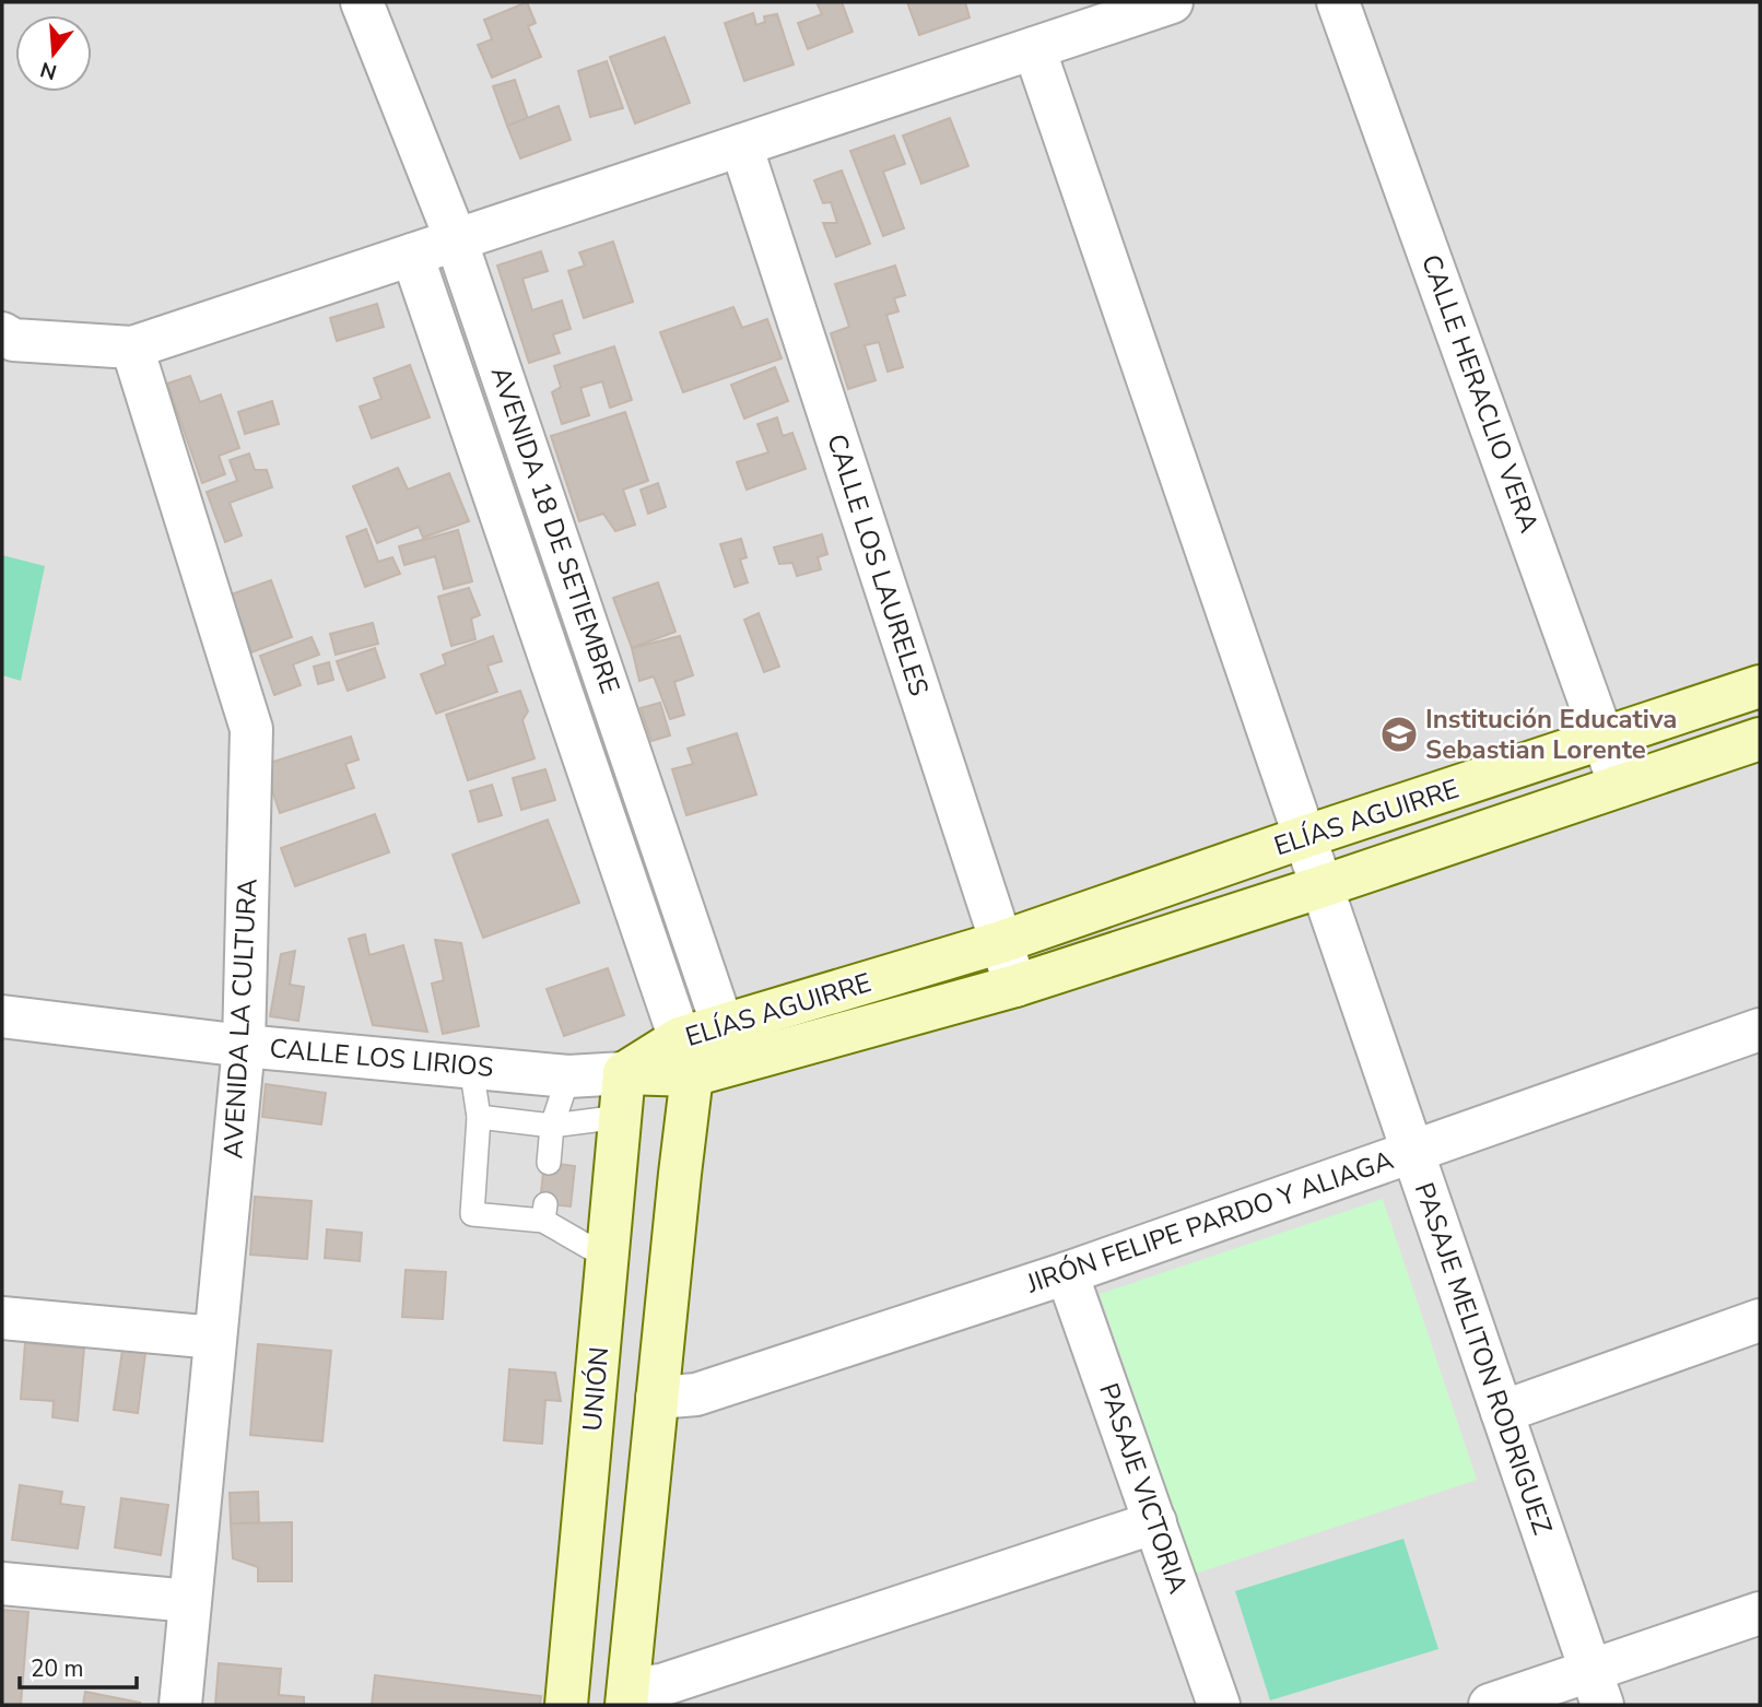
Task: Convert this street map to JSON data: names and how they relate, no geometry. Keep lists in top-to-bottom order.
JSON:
{
  "streets": {
    "street": [
      "CALLE HERACLIO VERA",
      "AVENIDA 18 DE SETIEMBRE",
      "CALLE LOS LAURELES",
      "ELÍAS AGUIRRE",
      "AVENIDA LA CULTURA",
      "CALLE LOS LIRIOS",
      "JIRÓN FELIPE PARDO Y ALIAGA",
      "PASAJE MELITON RODRIGUEZ",
      "UNIÓN",
      "PASAJE VICTORIA"
    ]
  },
  "crossings": [
    ["CALLE HERACLIO VERA", "ELÍAS AGUIRRE"],
    ["AVENIDA 18 DE SETIEMBRE", "ELÍAS AGUIRRE"],
    ["CALLE LOS LAURELES", "ELÍAS AGUIRRE"],
    ["ELÍAS AGUIRRE", "CALLE LOS LIRIOS"],
    ["ELÍAS AGUIRRE", "PASAJE MELITON RODRIGUEZ"],
    ["ELÍAS AGUIRRE", "UNIÓN"],
    ["AVENIDA LA CULTURA", "CALLE LOS LIRIOS"],
    ["CALLE LOS LIRIOS", "UNIÓN"],
    ["JIRÓN FELIPE PARDO Y ALIAGA", "PASAJE MELITON RODRIGUEZ"],
    ["JIRÓN FELIPE PARDO Y ALIAGA", "PASAJE VICTORIA"]
  ],
  "places": {
    "school or university": ["Institución Educativa Sebastian Lorente"]
  },
  "scale_bar": "20 m",
  "north": "bottom"
}
